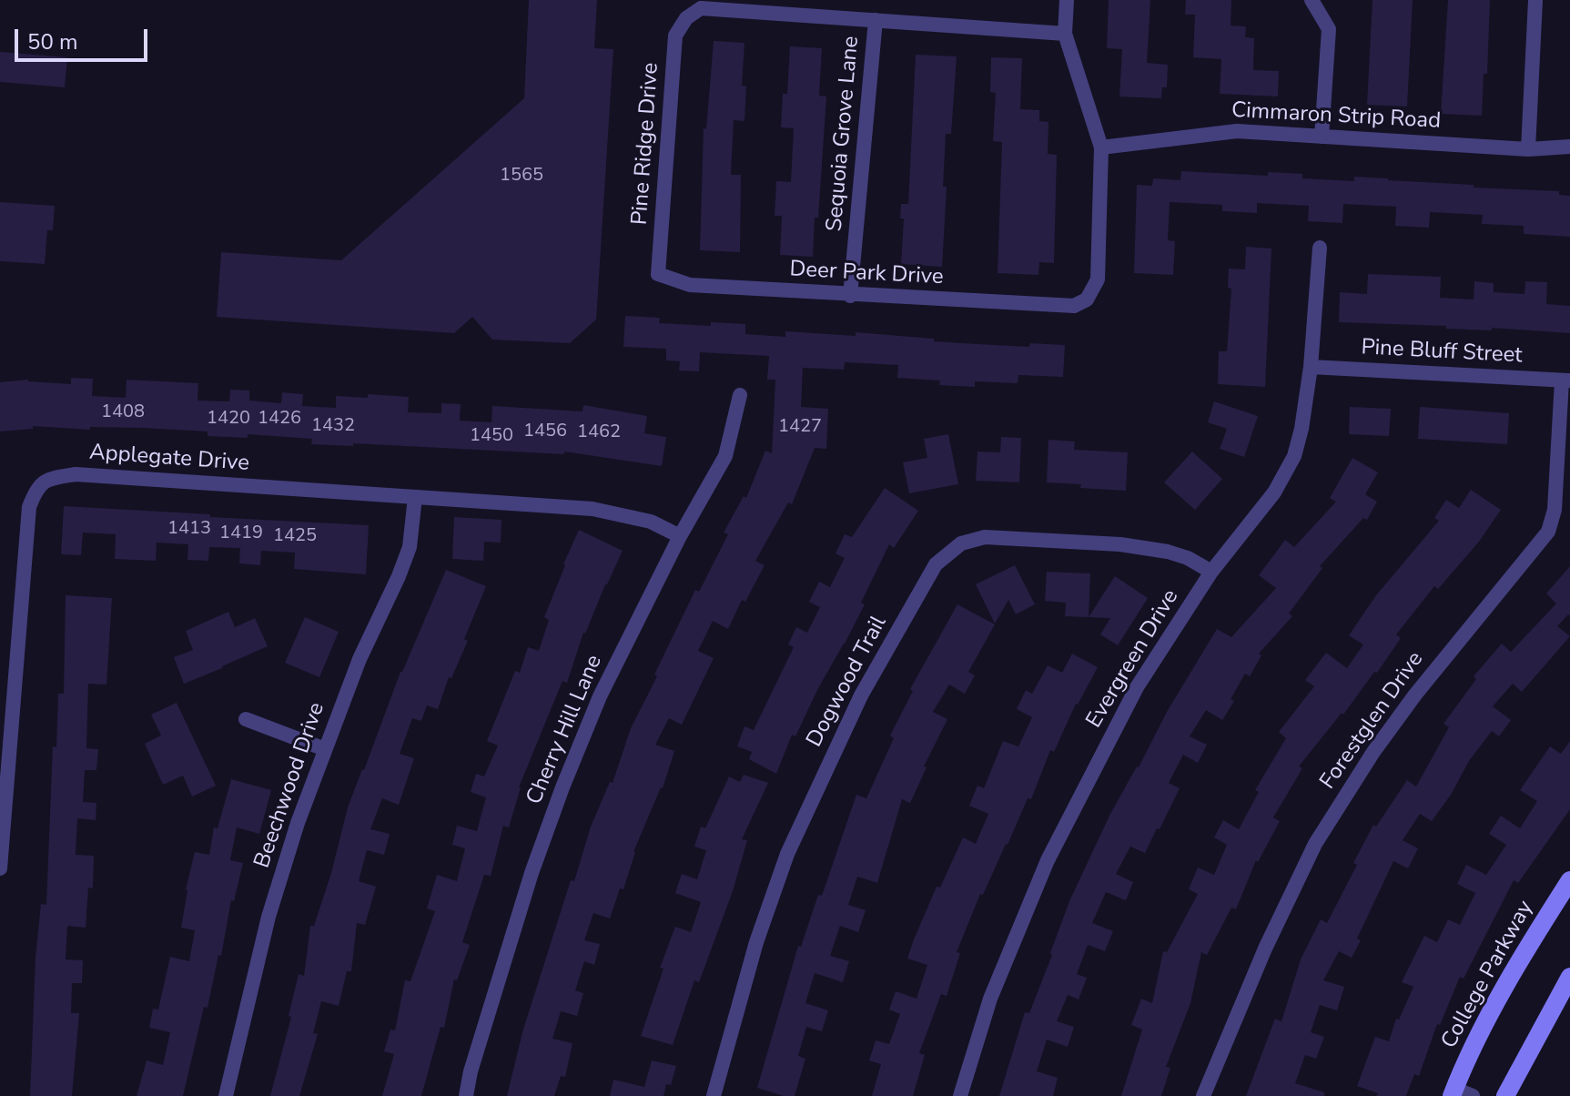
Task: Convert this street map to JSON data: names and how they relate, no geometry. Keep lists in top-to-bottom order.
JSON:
{
  "streets": {
    "main road": ["College Parkway"],
    "street": [
      "Cimmaron Strip Road",
      "Sequoia Grove Lane",
      "Pine Ridge Drive",
      "Deer Park Drive",
      "Pine Bluff Street",
      "Applegate Drive",
      "Evergreen Drive",
      "Dogwood Trail",
      "Forestglen Drive",
      "Cherry Hill Lane",
      "Beechwood Drive"
    ]
  },
  "crossings": [
    ["Cimmaron Strip Road", "Deer Park Drive"],
    ["Sequoia Grove Lane", "Pine Ridge Drive"],
    ["Sequoia Grove Lane", "Deer Park Drive"],
    ["Pine Ridge Drive", "Deer Park Drive"],
    ["Pine Bluff Street", "Evergreen Drive"],
    ["Pine Bluff Street", "Forestglen Drive"],
    ["Applegate Drive", "Cherry Hill Lane"],
    ["Applegate Drive", "Beechwood Drive"],
    ["Evergreen Drive", "Dogwood Trail"]
  ],
  "house_numbers": [
    "1565",
    "1408",
    "1420",
    "1426",
    "1432",
    "1427",
    "1456",
    "1462",
    "1450",
    "1413",
    "1419",
    "1425"
  ],
  "scale_bar": "50 m"
}
